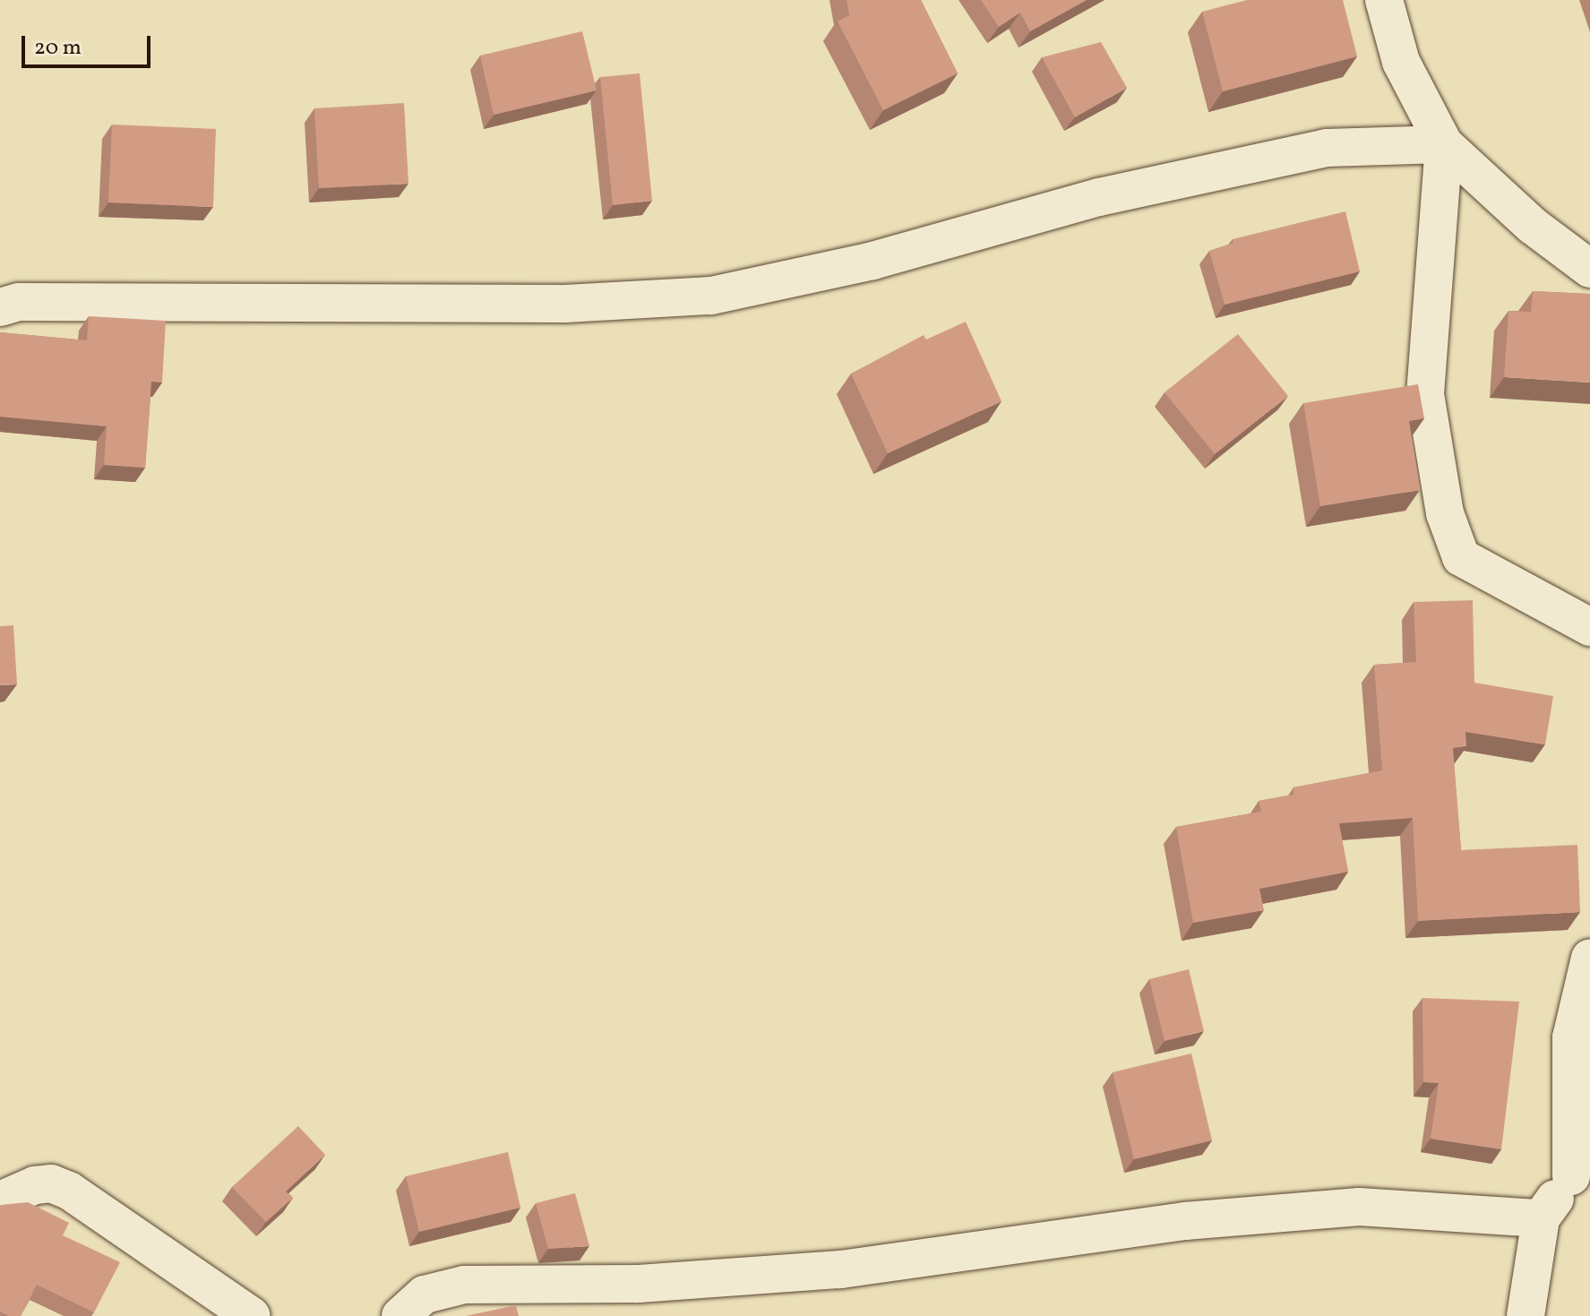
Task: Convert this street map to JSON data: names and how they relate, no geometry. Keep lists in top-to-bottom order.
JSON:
{
  "scale_bar": "20 m"
}
